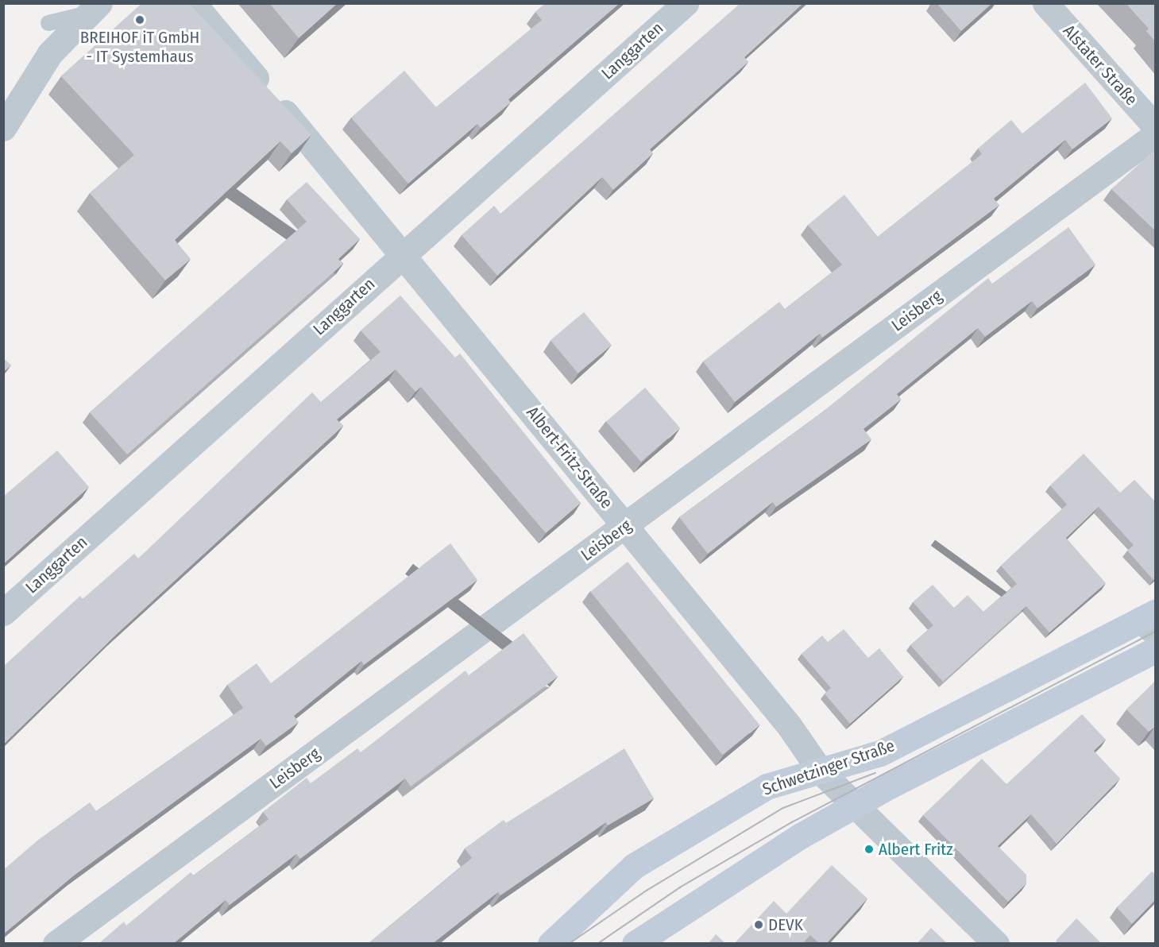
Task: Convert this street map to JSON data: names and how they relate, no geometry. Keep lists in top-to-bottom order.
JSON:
{
  "streets": {
    "street": [
      "Langgarten",
      "Alstater Straße",
      "Leisberg",
      "Albert-Fritz-Straße",
      "Schwetzinger Straße"
    ]
  },
  "crossings": [
    ["Langgarten", "Albert-Fritz-Straße"],
    ["Leisberg", "Albert-Fritz-Straße"],
    ["Albert-Fritz-Straße", "Schwetzinger Straße"]
  ],
  "places": ["BREIHOF iT GmbH - IT Systemhaus", "Albert Fritz", "DEVK"]
}
